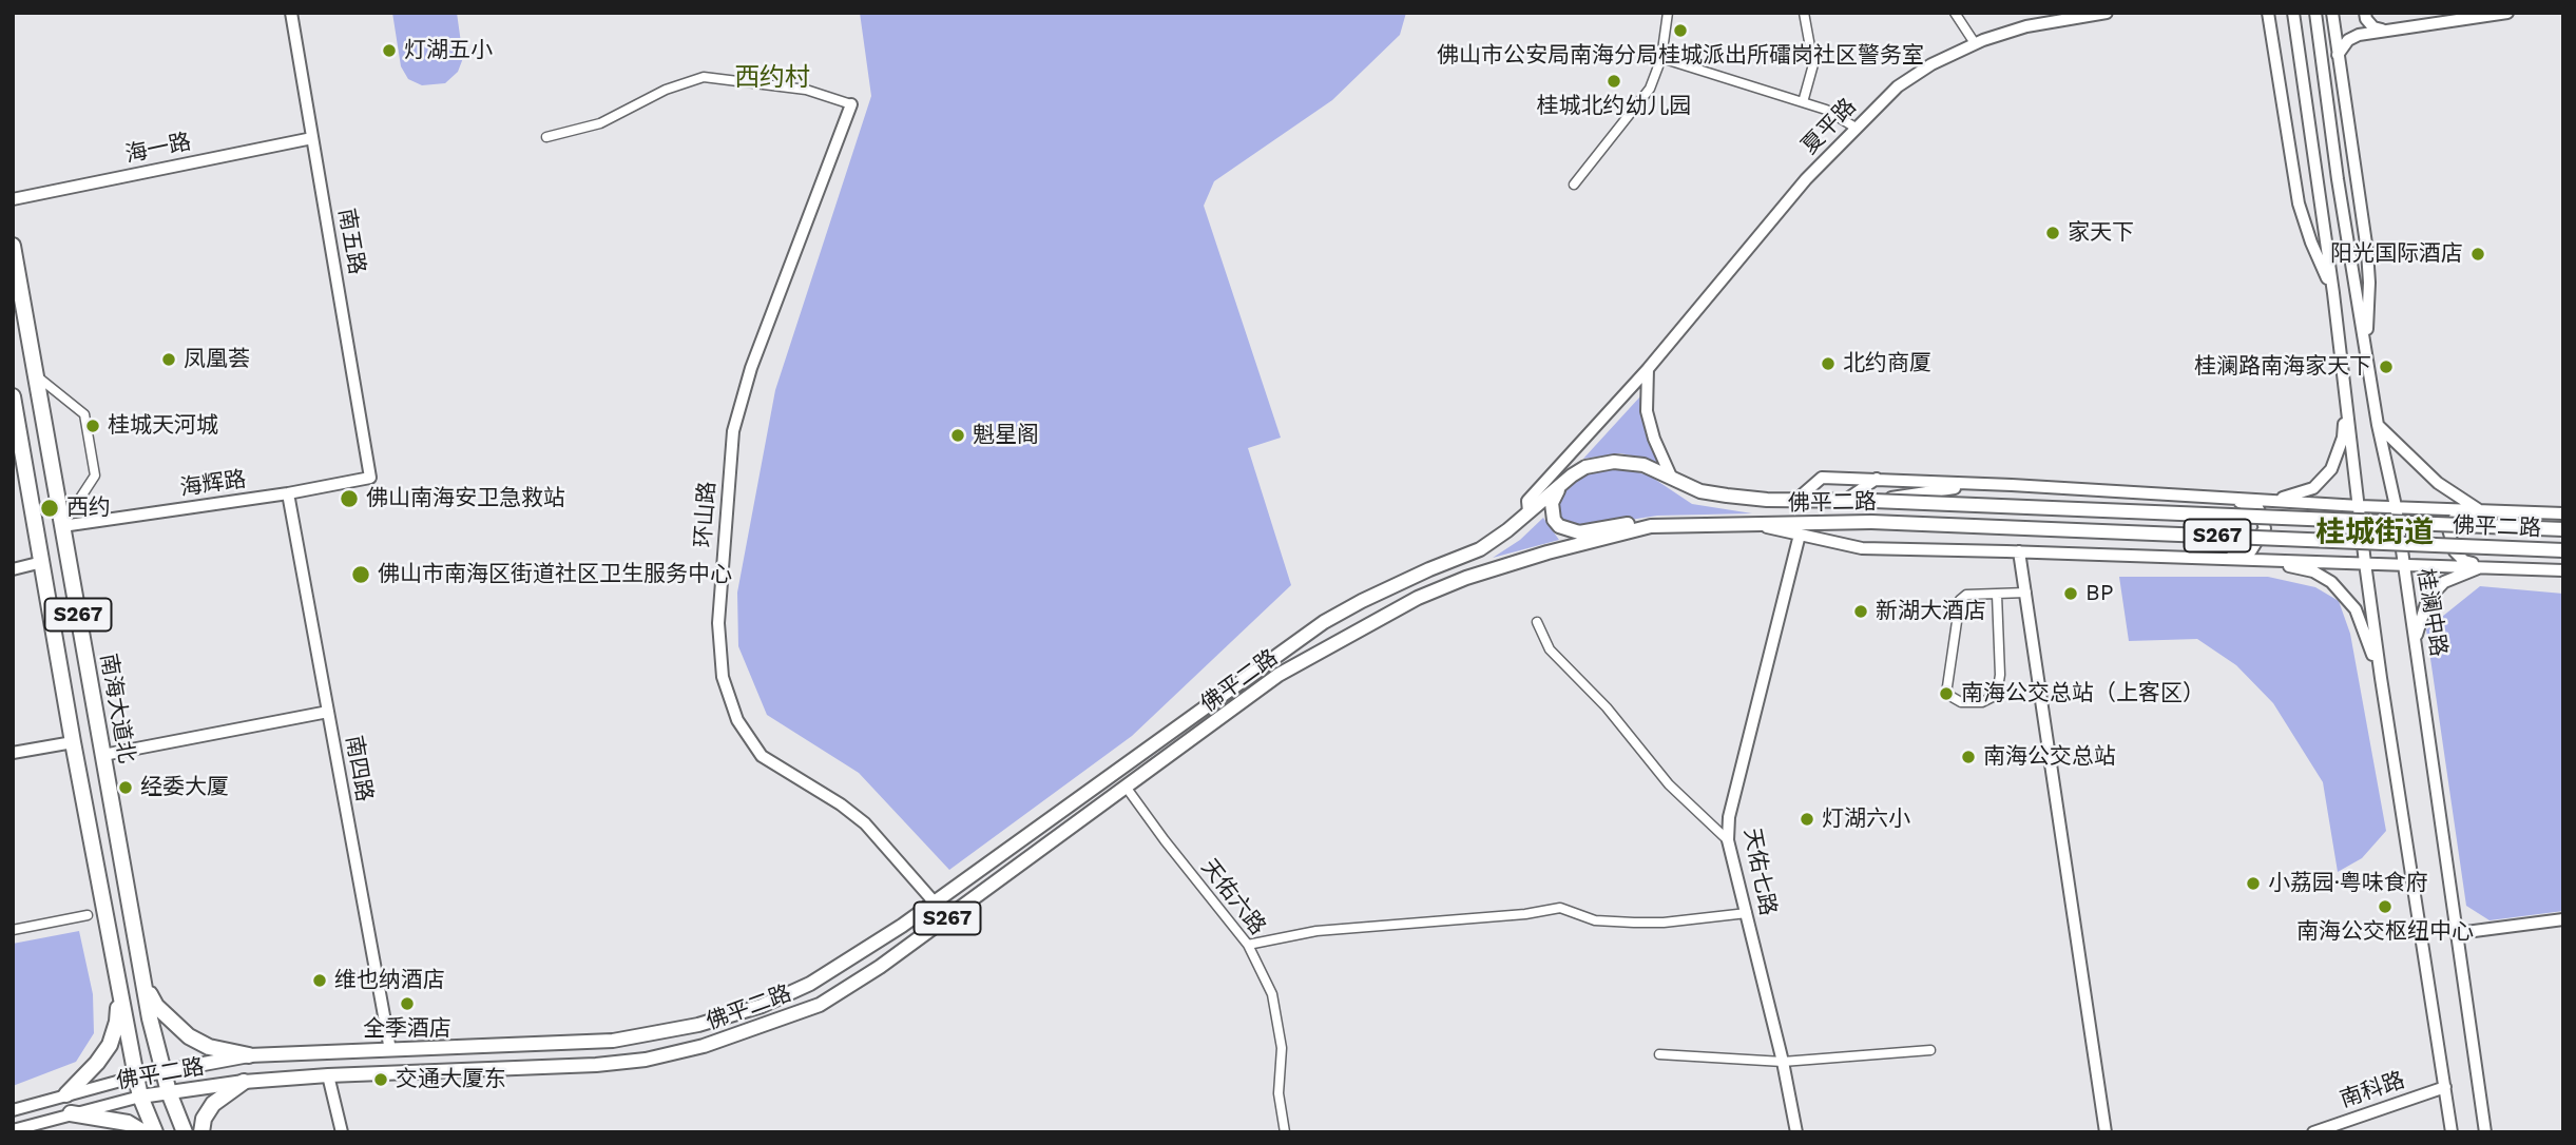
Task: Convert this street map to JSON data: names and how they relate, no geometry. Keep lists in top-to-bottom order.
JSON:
{
  "streets": {
    "highway": ["S267", "南海大道北"],
    "main road": [
      "夏平路",
      "海一路",
      "南五路",
      "海辉路",
      "佛平二路",
      "环山路",
      "桂澜中路",
      "南四路",
      "天佑七路",
      "南科路"
    ],
    "street": ["天佑六路"]
  },
  "crossings": [
    ["夏平路", "佛平二路"],
    ["海一路", "南五路"],
    ["南五路", "海辉路"],
    ["海辉路", "南海大道北"],
    ["海辉路", "南四路"],
    ["佛平二路", "环山路"],
    ["佛平二路", "S267"],
    ["佛平二路", "南海大道北"],
    ["佛平二路", "南四路"],
    ["佛平二路", "天佑六路"]
  ],
  "districts": ["西约村", "桂城街道"],
  "places": [
    "佛山市公安局南海分局桂城派出所礌岗社区警务室",
    "灯湖五小",
    "桂城北约幼儿园",
    "家天下",
    "阳光国际酒店",
    "凤凰荟",
    "北约商厦",
    "桂澜路南海家天下",
    "桂城天河城",
    "魁星阁",
    "佛山南海安卫急救站",
    "西约",
    "佛山市南海区街道社区卫生服务中心",
    "BP",
    "新湖大酒店",
    "南海公交总站（上客区）",
    "南海公交总站",
    "经委大厦",
    "灯湖六小",
    "小荔园·粤味食府",
    "南海公交枢纽中心",
    "维也纳酒店",
    "全季酒店",
    "交通大厦东"
  ]
}
